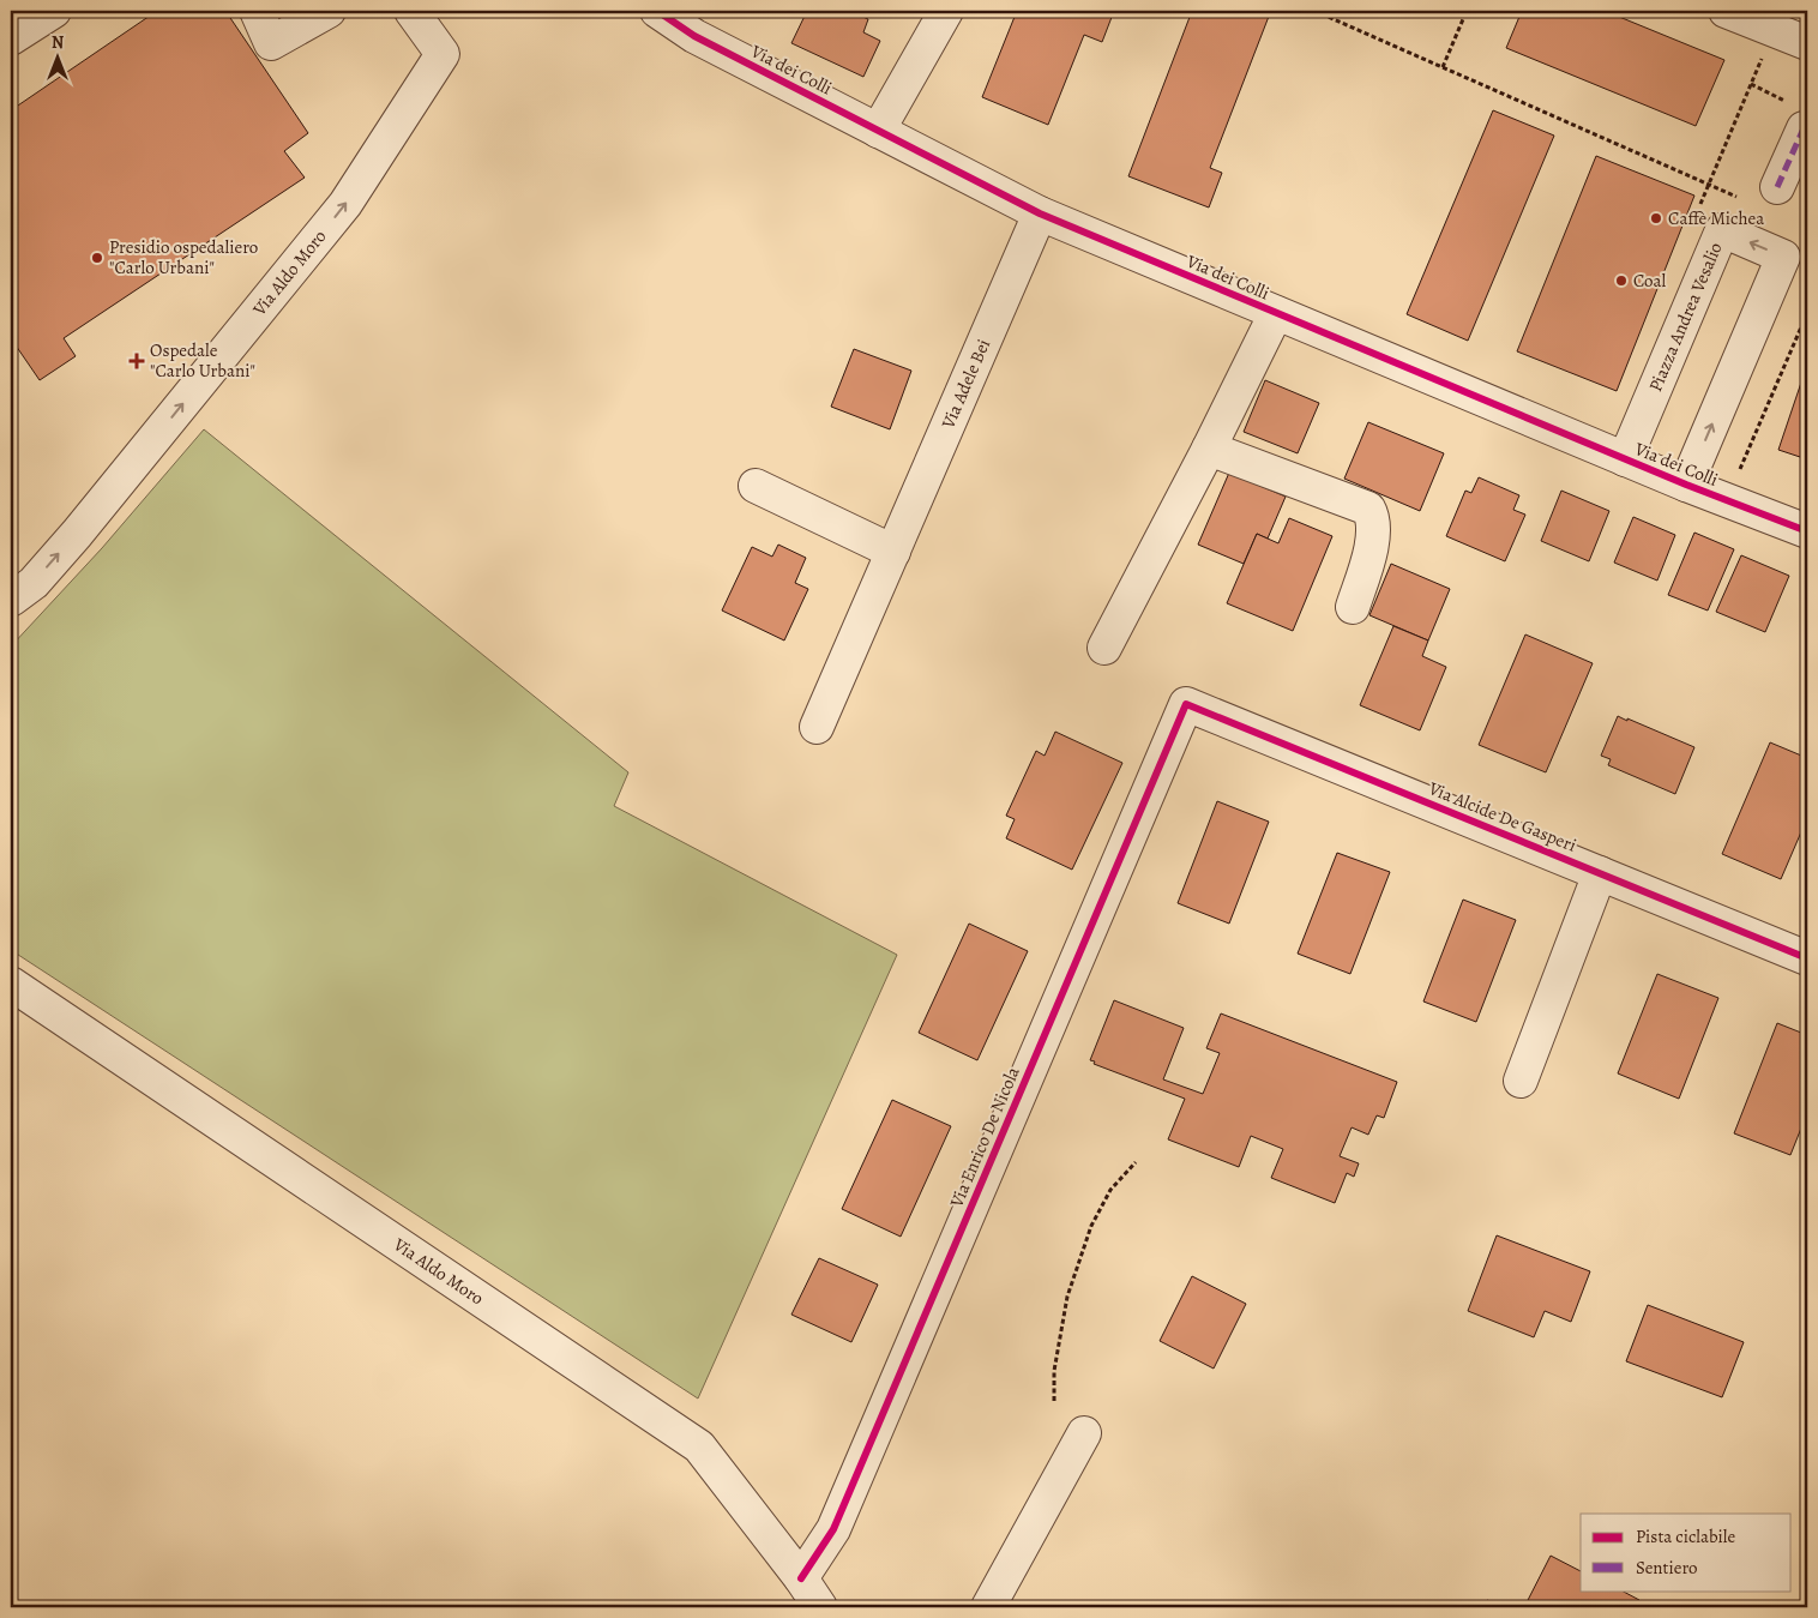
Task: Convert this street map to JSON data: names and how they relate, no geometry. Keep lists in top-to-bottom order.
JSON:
{
  "streets": {
    "street": [
      "Via dei Colli",
      "Via Aldo Moro",
      "Piazza Andrea Vesalio",
      "Via Adele Bei",
      "Via Alcide De Gasperi",
      "Via Enrico De Nicola"
    ]
  },
  "crossings": [
    ["Via dei Colli", "Piazza Andrea Vesalio"],
    ["Via dei Colli", "Via Adele Bei"],
    ["Via Aldo Moro", "Via Enrico De Nicola"],
    ["Via Alcide De Gasperi", "Via Enrico De Nicola"]
  ],
  "one_way": ["Via Aldo Moro"],
  "places": {
    "other": ["Caffè Michea", "Presidio ospedaliero \"Carlo Urbani\"", "Coal"],
    "health": ["Ospedale \"Carlo Urbani\""]
  },
  "legend": ["Pista ciclabile", "Sentiero"],
  "north": "top"
}
